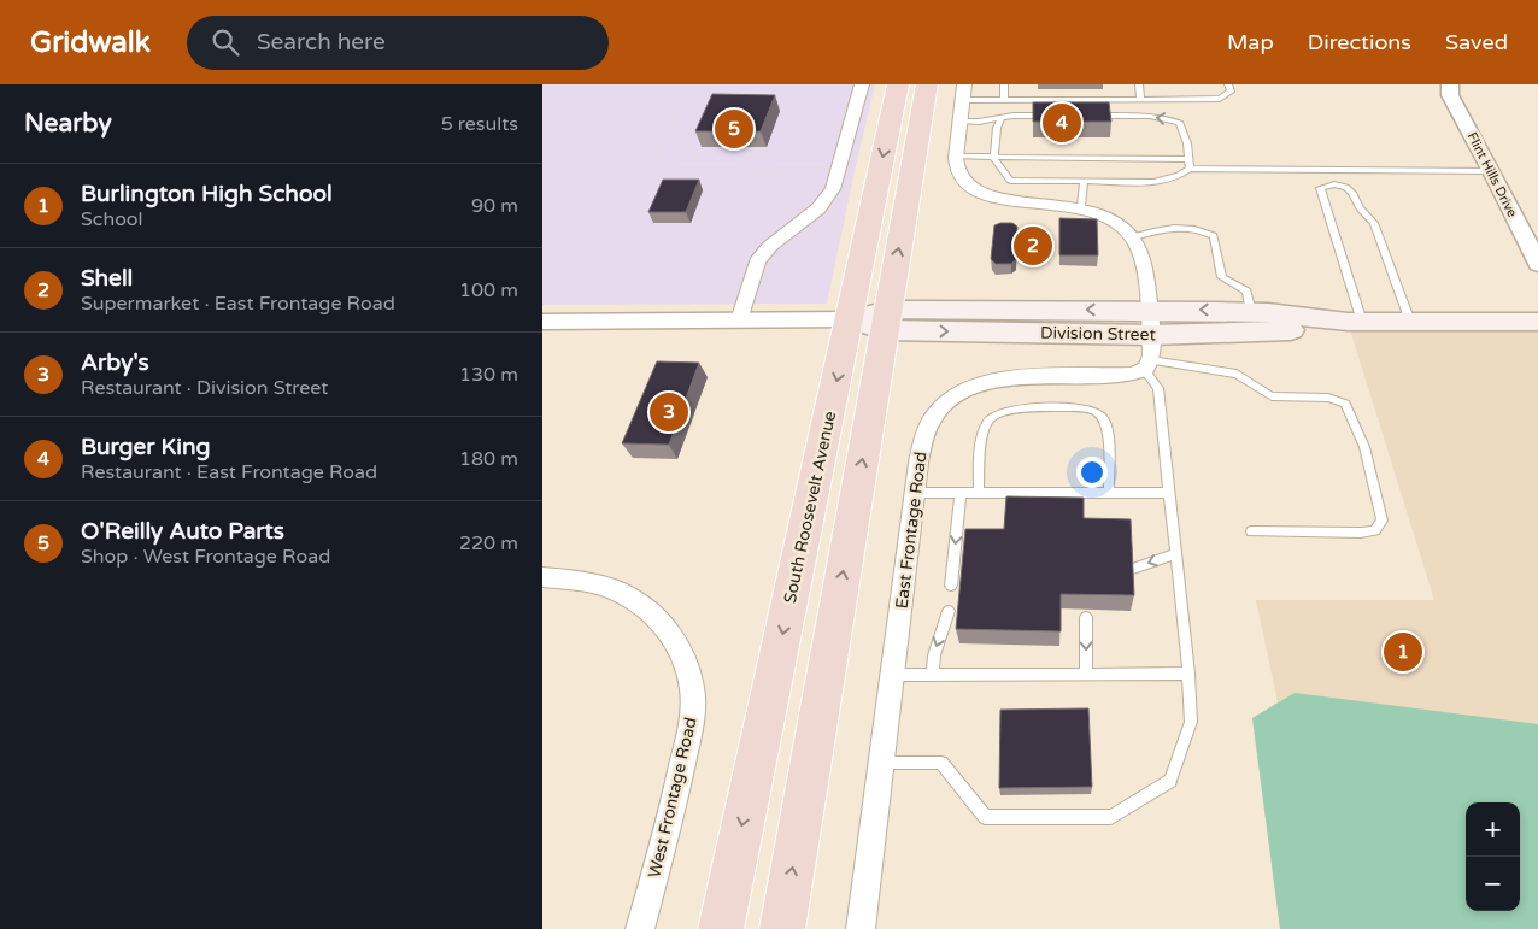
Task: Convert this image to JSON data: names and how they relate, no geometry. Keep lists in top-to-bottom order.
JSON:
{
  "streets": {
    "highway": ["South Roosevelt Avenue"],
    "main road": ["Division Street"],
    "street": ["Flint Hills Drive", "East Frontage Road", "West Frontage Road"]
  },
  "crossings": [
    ["Division Street", "South Roosevelt Avenue"]
  ],
  "page": {
    "header": "Gridwalk",
    "search": "Search here",
    "nav": ["Map", "Directions", "Saved"],
    "heading": ["Nearby", "5 results"],
    "pins": [
      "4",
      "5",
      "2",
      "3",
      "1"
    ],
    "list": [
      {
        "mark": "1",
        "name": "Burlington High School",
        "note": "School",
        "value": "90 m"
      },
      {
        "mark": "2",
        "name": "Shell",
        "note": "Supermarket · East Frontage Road",
        "value": "100 m"
      },
      {
        "mark": "3",
        "name": "Arby's",
        "note": "Restaurant · Division Street",
        "value": "130 m"
      },
      {
        "mark": "4",
        "name": "Burger King",
        "note": "Restaurant · East Frontage Road",
        "value": "180 m"
      },
      {
        "mark": "5",
        "name": "O'Reilly Auto Parts",
        "note": "Shop · West Frontage Road",
        "value": "220 m"
      }
    ],
    "map_buttons": ["+", "−"]
  }
}
